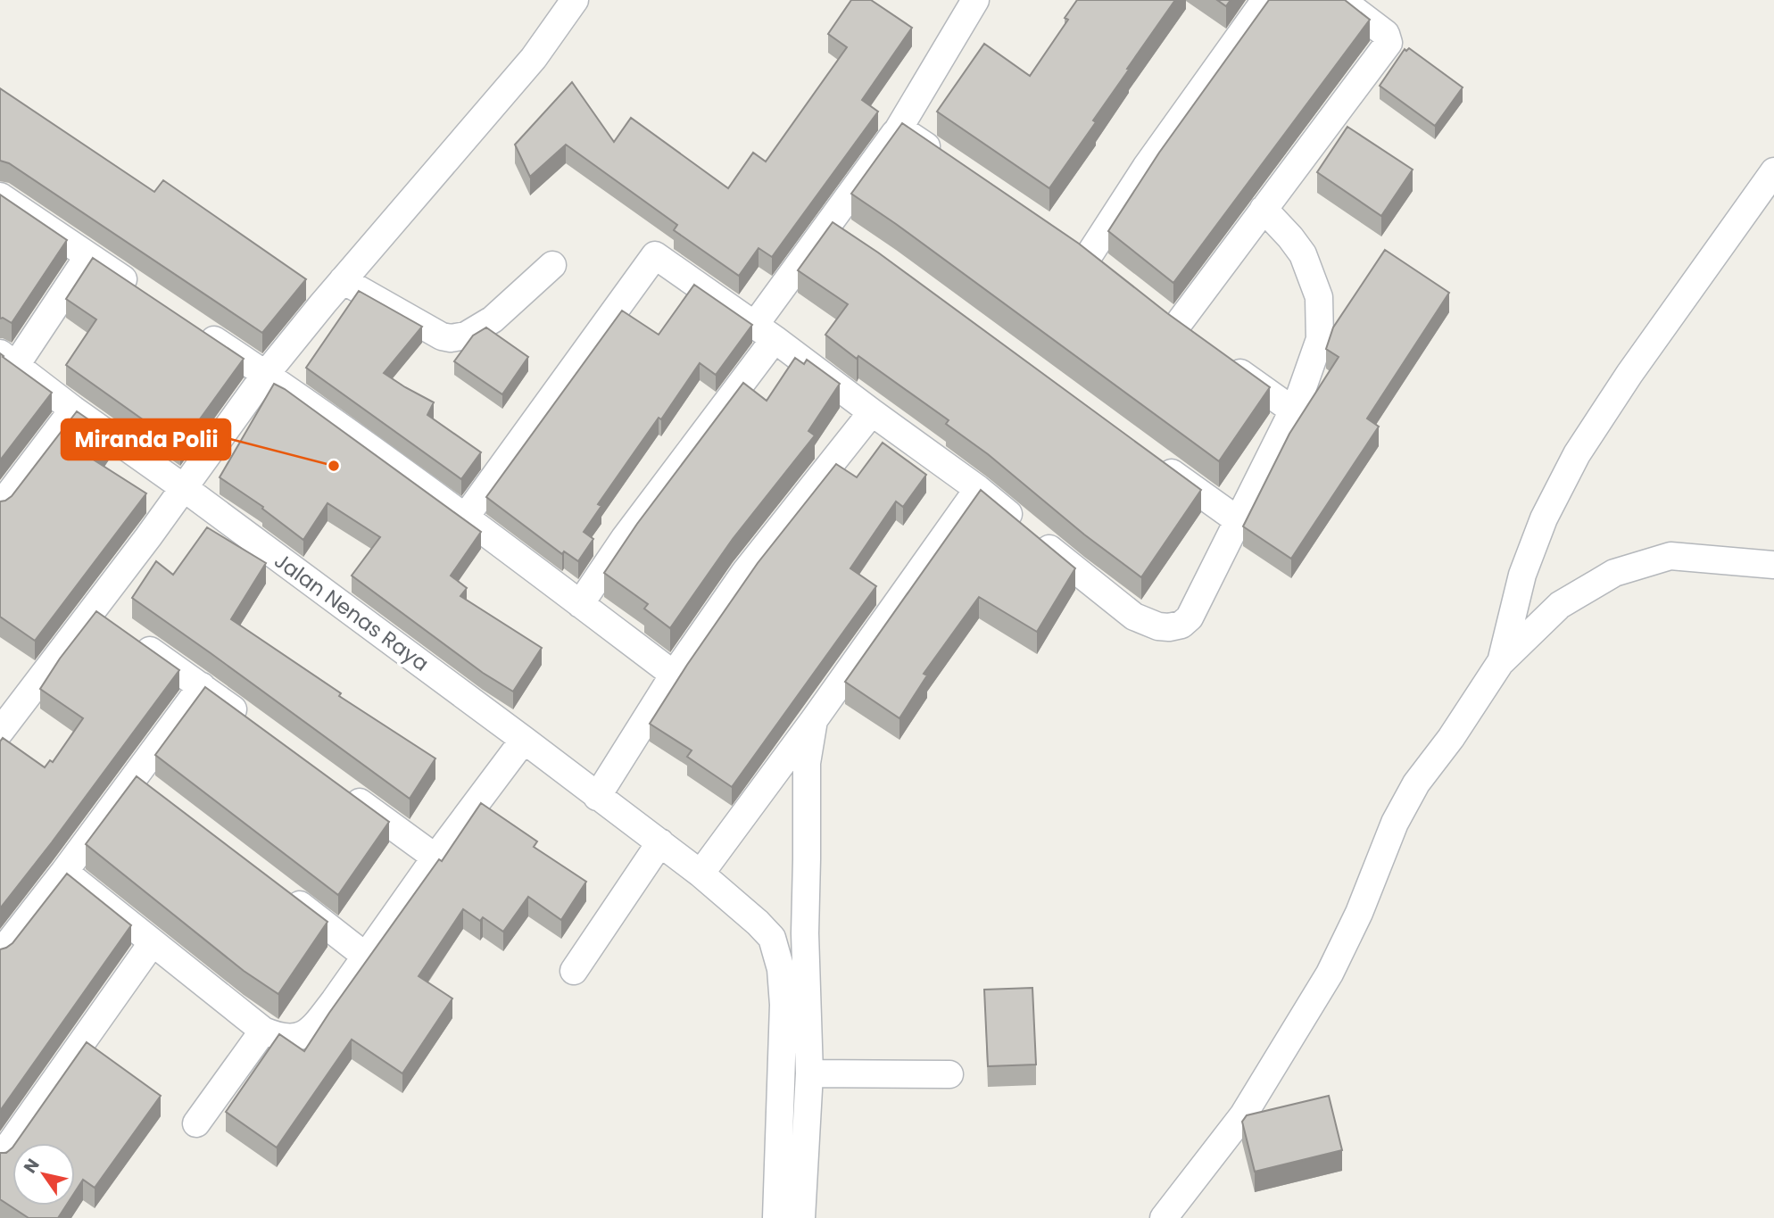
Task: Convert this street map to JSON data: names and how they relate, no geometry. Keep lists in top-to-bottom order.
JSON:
{
  "streets": {
    "street": ["Jalan Nenas Raya"]
  },
  "places": ["Miranda Polii"],
  "north": "top left"
}
